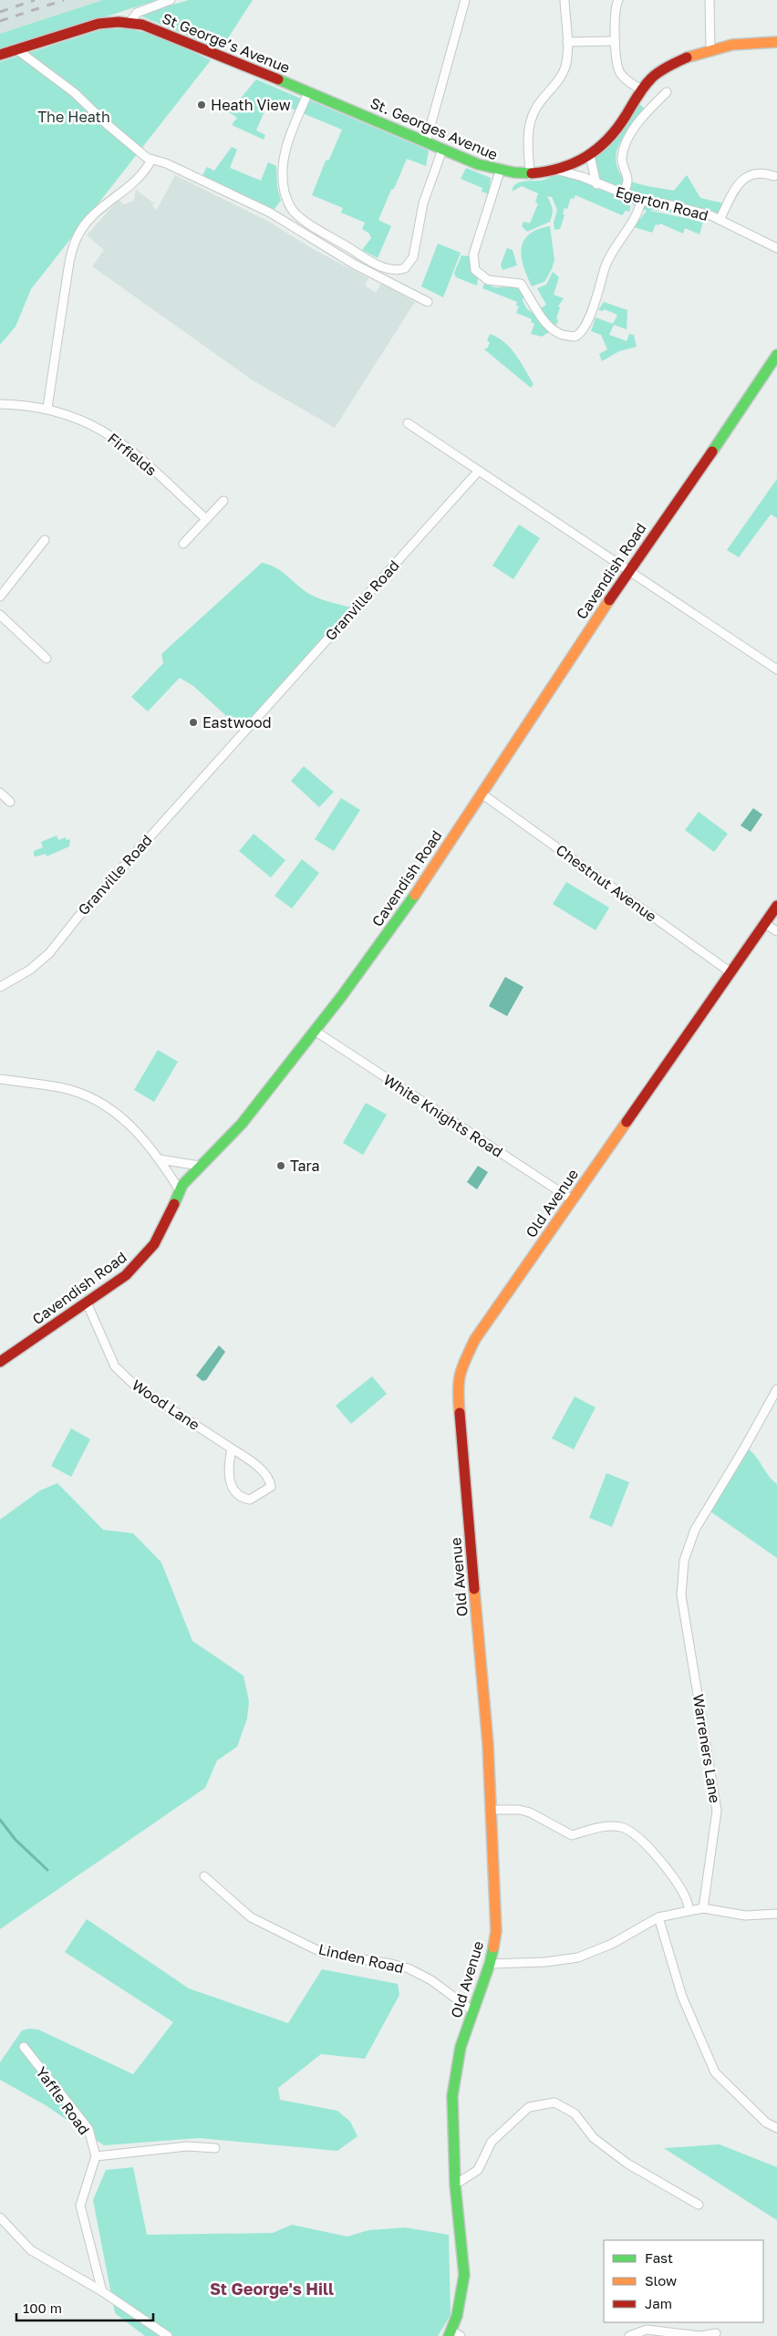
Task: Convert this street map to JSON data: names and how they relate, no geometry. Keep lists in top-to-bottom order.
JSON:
{
  "streets": {
    "street": [
      "St George’s Avenue",
      "St. Georges Avenue",
      "Egerton Road",
      "Firfields",
      "Cavendish Road",
      "Granville Road",
      "Chestnut Avenue",
      "White Knights Road",
      "Old Avenue",
      "Wood Lane",
      "Warreners Lane",
      "Linden Road",
      "Yaffle Road"
    ]
  },
  "crossings": [
    ["St George’s Avenue", "St. Georges Avenue"],
    ["St. Georges Avenue", "Egerton Road"],
    ["Cavendish Road", "Chestnut Avenue"],
    ["Cavendish Road", "White Knights Road"],
    ["Cavendish Road", "Wood Lane"],
    ["Chestnut Avenue", "Old Avenue"],
    ["White Knights Road", "Old Avenue"],
    ["Old Avenue", "Linden Road"]
  ],
  "districts": ["St George's Hill"],
  "parks": ["The Heath"],
  "places": ["Heath View", "Eastwood", "Tara"],
  "legend": ["Fast", "Slow", "Jam"],
  "scale_bar": "100 m"
}
